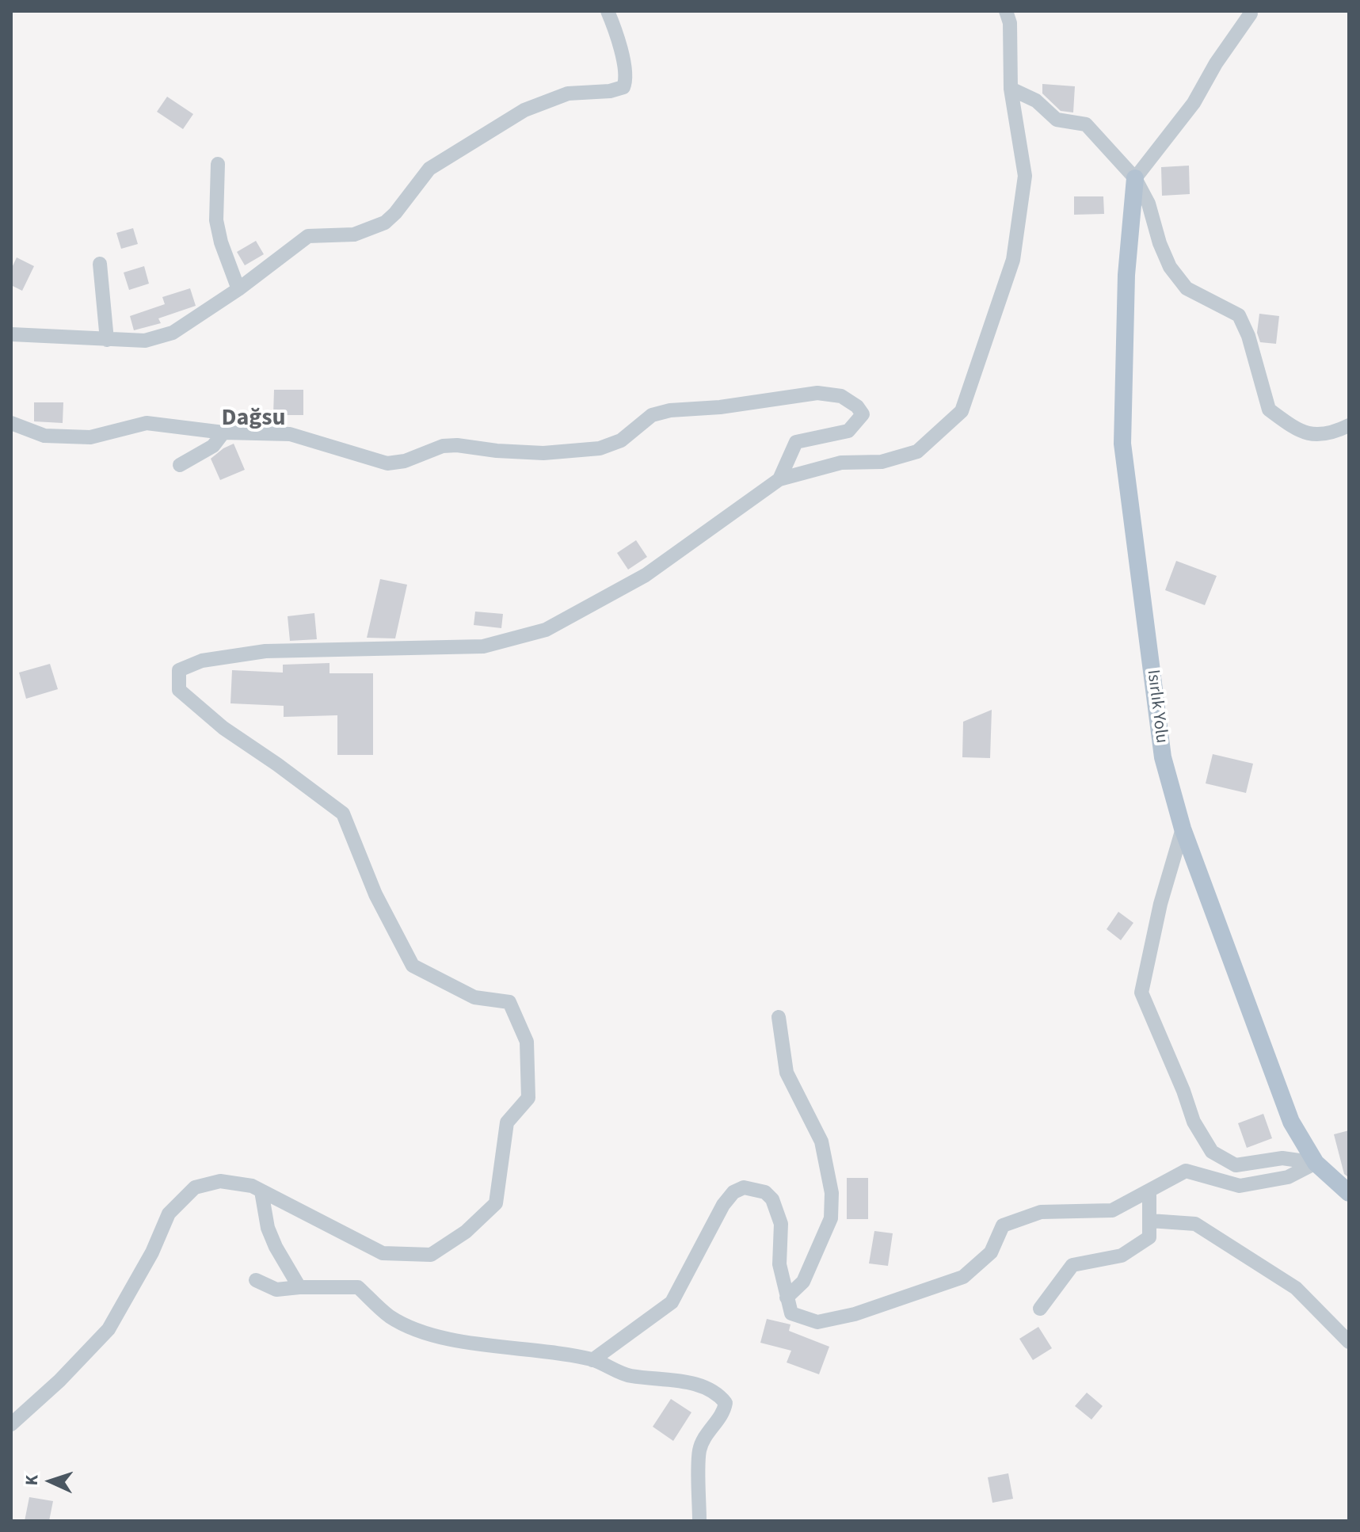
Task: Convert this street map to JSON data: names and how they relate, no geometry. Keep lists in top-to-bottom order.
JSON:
{
  "streets": {
    "main road": ["Isırlık Yolu"]
  },
  "districts": ["Dağsu"],
  "north": "left"
}
